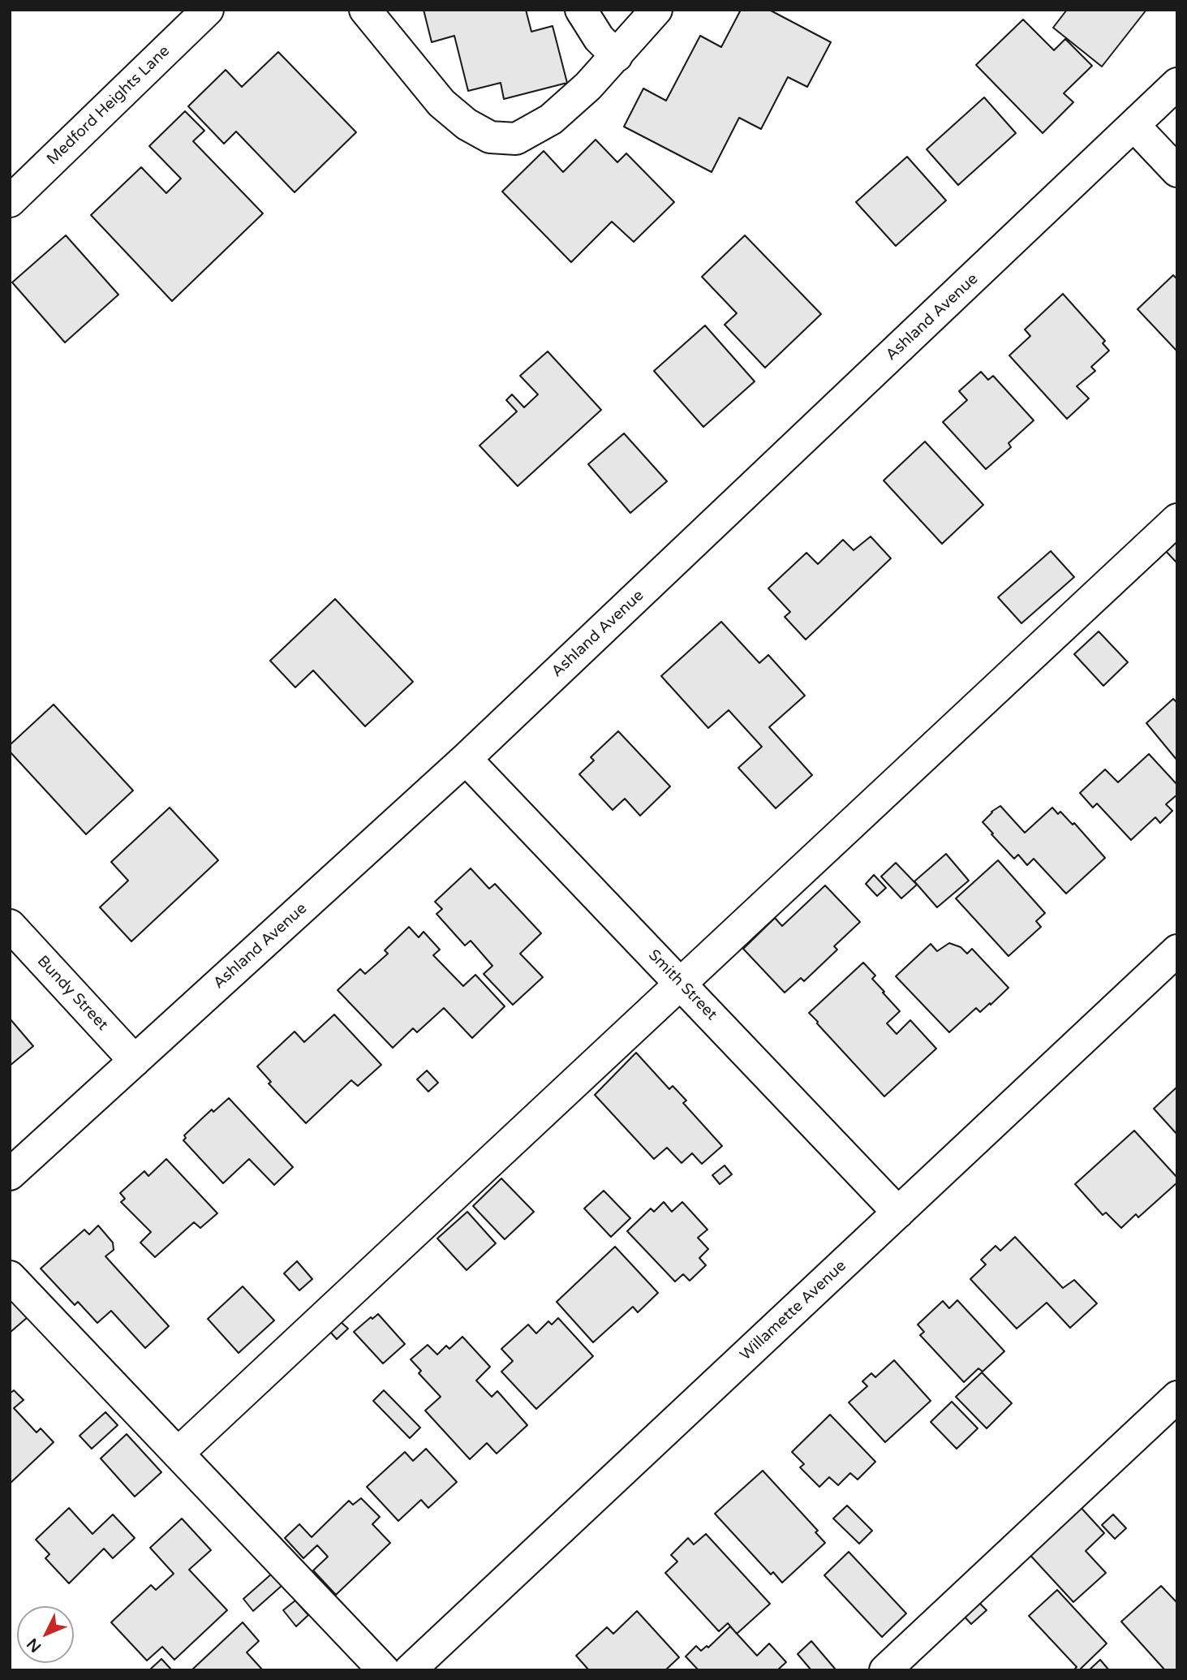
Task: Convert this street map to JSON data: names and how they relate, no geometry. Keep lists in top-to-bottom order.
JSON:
{
  "streets": {
    "street": [
      "Medford Heights Lane",
      "Ashland Avenue",
      "Smith Street",
      "Bundy Street",
      "Willamette Avenue"
    ]
  },
  "crossings": [
    ["Ashland Avenue", "Smith Street"],
    ["Ashland Avenue", "Bundy Street"],
    ["Smith Street", "Willamette Avenue"]
  ],
  "north": "bottom left"
}
